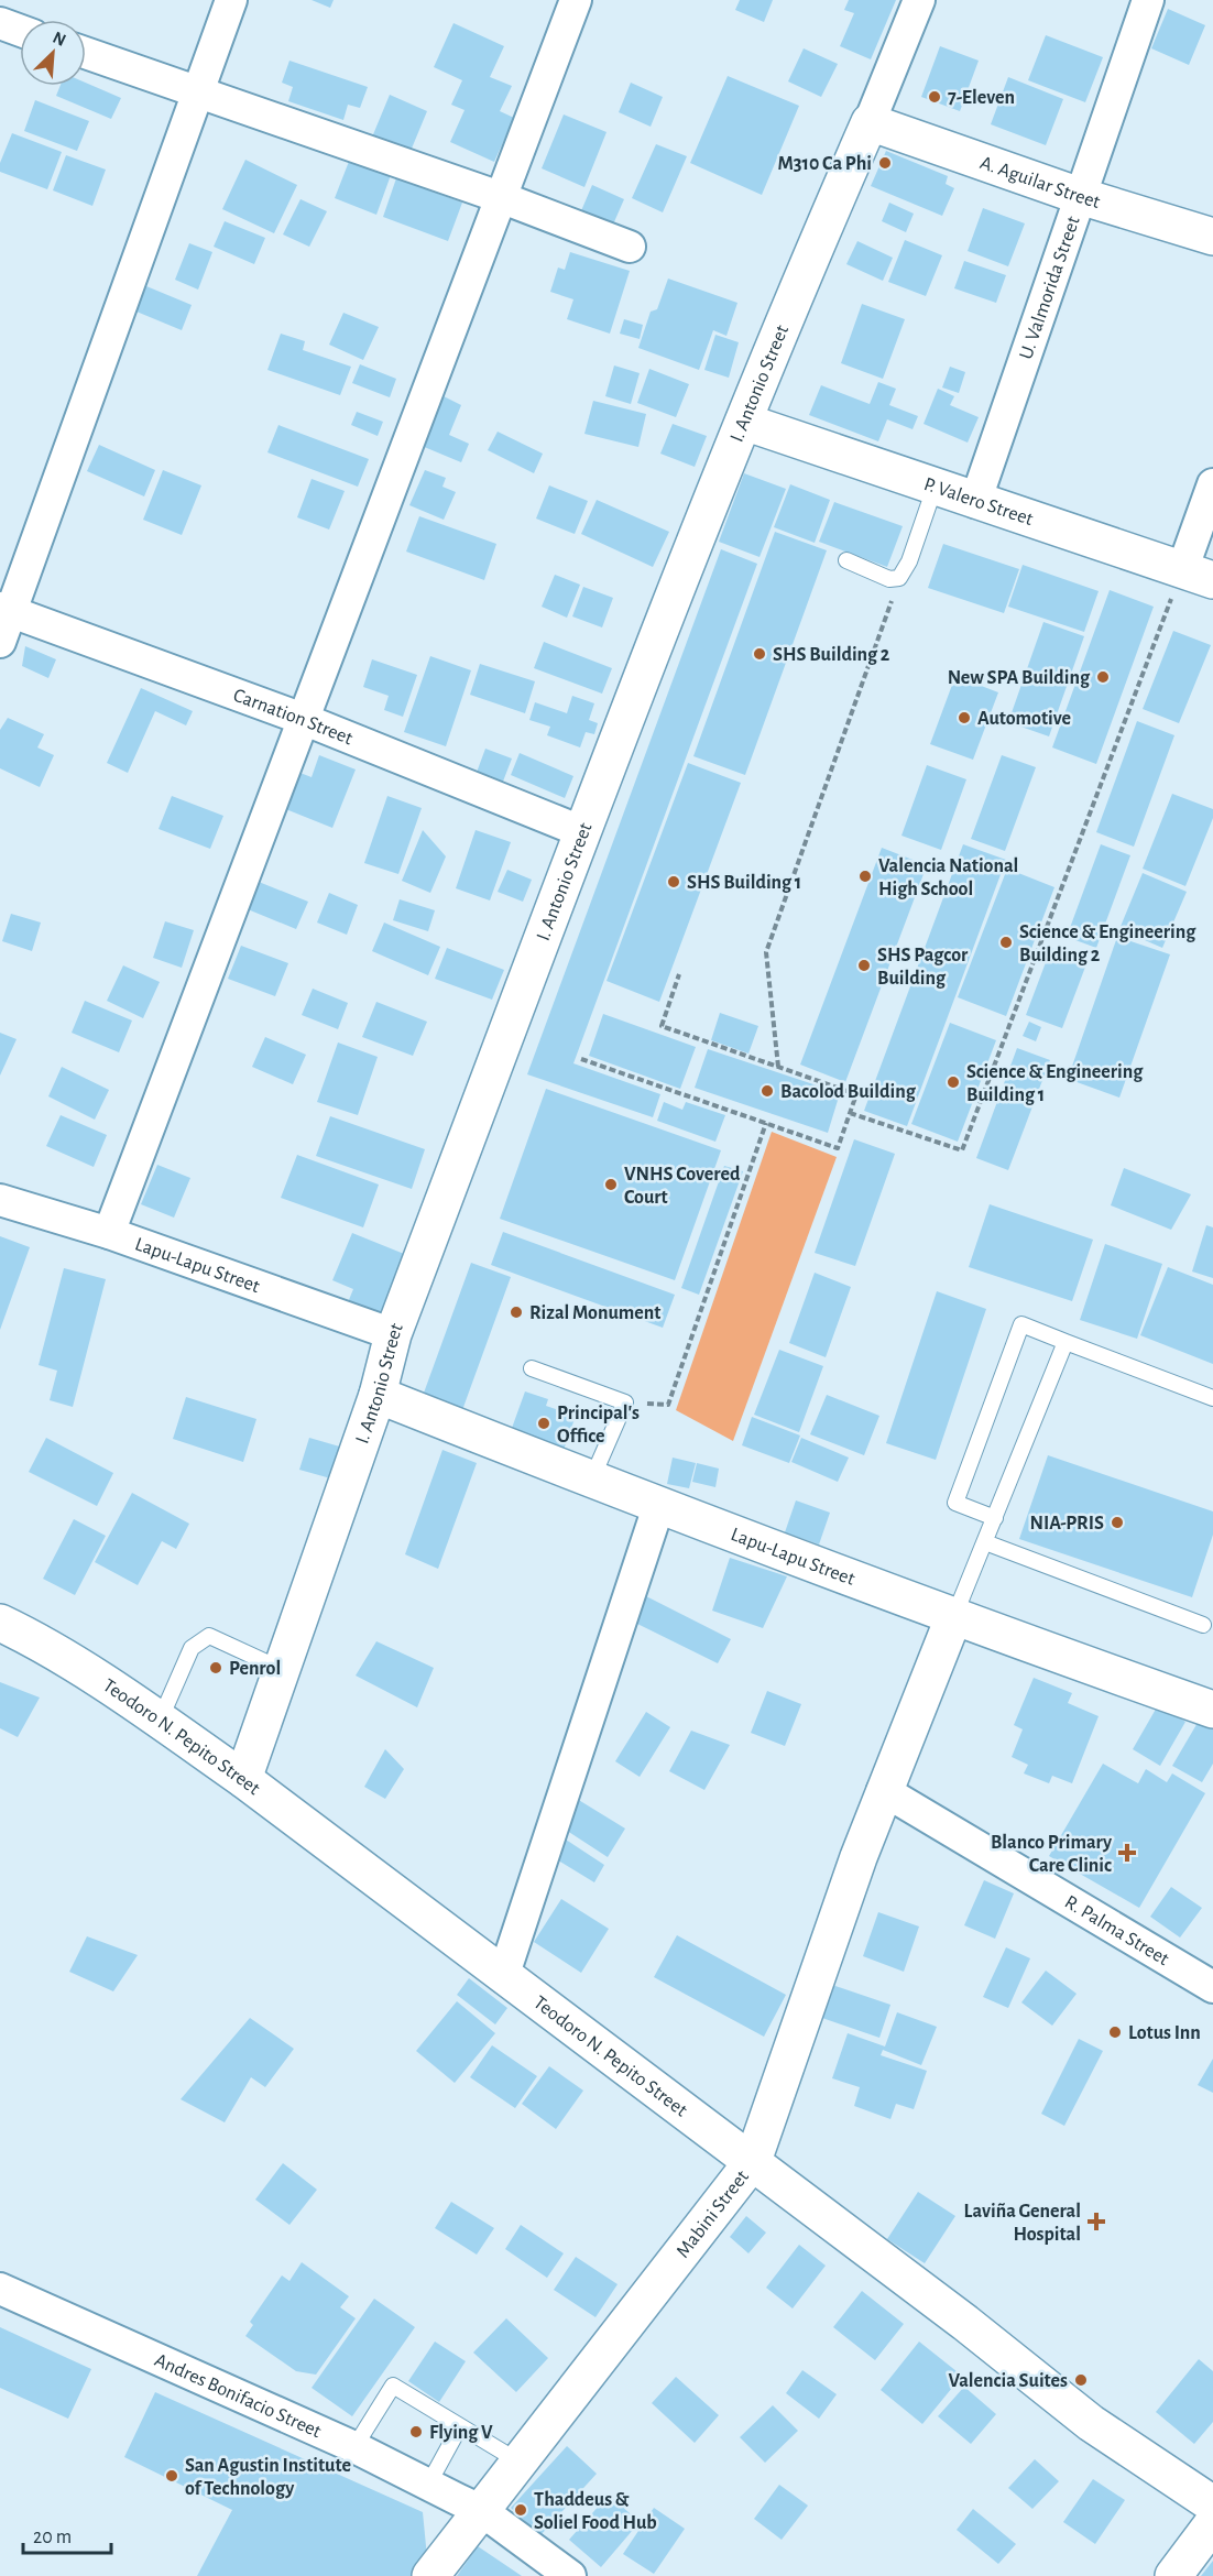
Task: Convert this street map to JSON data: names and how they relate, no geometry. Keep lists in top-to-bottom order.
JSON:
{
  "streets": {
    "street": [
      "A. Aguilar Street",
      "U. Valmorida Street",
      "I. Antonio Street",
      "P. Valero Street",
      "Carnation Street",
      "Lapu-Lapu Street",
      "Teodoro N. Pepito Street",
      "R. Palma Street",
      "Mabini Street",
      "Andres Bonifacio Street"
    ]
  },
  "crossings": [
    ["A. Aguilar Street", "U. Valmorida Street"],
    ["A. Aguilar Street", "I. Antonio Street"],
    ["U. Valmorida Street", "P. Valero Street"],
    ["I. Antonio Street", "P. Valero Street"],
    ["I. Antonio Street", "Carnation Street"],
    ["I. Antonio Street", "Lapu-Lapu Street"],
    ["I. Antonio Street", "Teodoro N. Pepito Street"],
    ["Lapu-Lapu Street", "Mabini Street"],
    ["Teodoro N. Pepito Street", "Mabini Street"],
    ["R. Palma Street", "Mabini Street"],
    ["Mabini Street", "Andres Bonifacio Street"]
  ],
  "places": {
    "other": [
      "7-Eleven",
      "M310 Ca Phi",
      "SHS Building 2",
      "New SPA Building",
      "Automotive",
      "Valencia National High School",
      "SHS Building 1",
      "Science & Engineering Building 2",
      "SHS Pagcor Building",
      "Science & Engineering Building 1",
      "Bacolod Building",
      "VNHS Covered Court",
      "Rizal Monument",
      "Principal's Office",
      "NIA-PRIS",
      "Penrol",
      "Lotus Inn",
      "Valencia Suites",
      "Flying V",
      "San Agustin Institute of Technology",
      "Thaddeus & Soliel Food Hub"
    ],
    "health": ["Blanco Primary Care Clinic", "Laviña General Hospital"]
  },
  "scale_bar": "20 m",
  "north": "top right"
}
